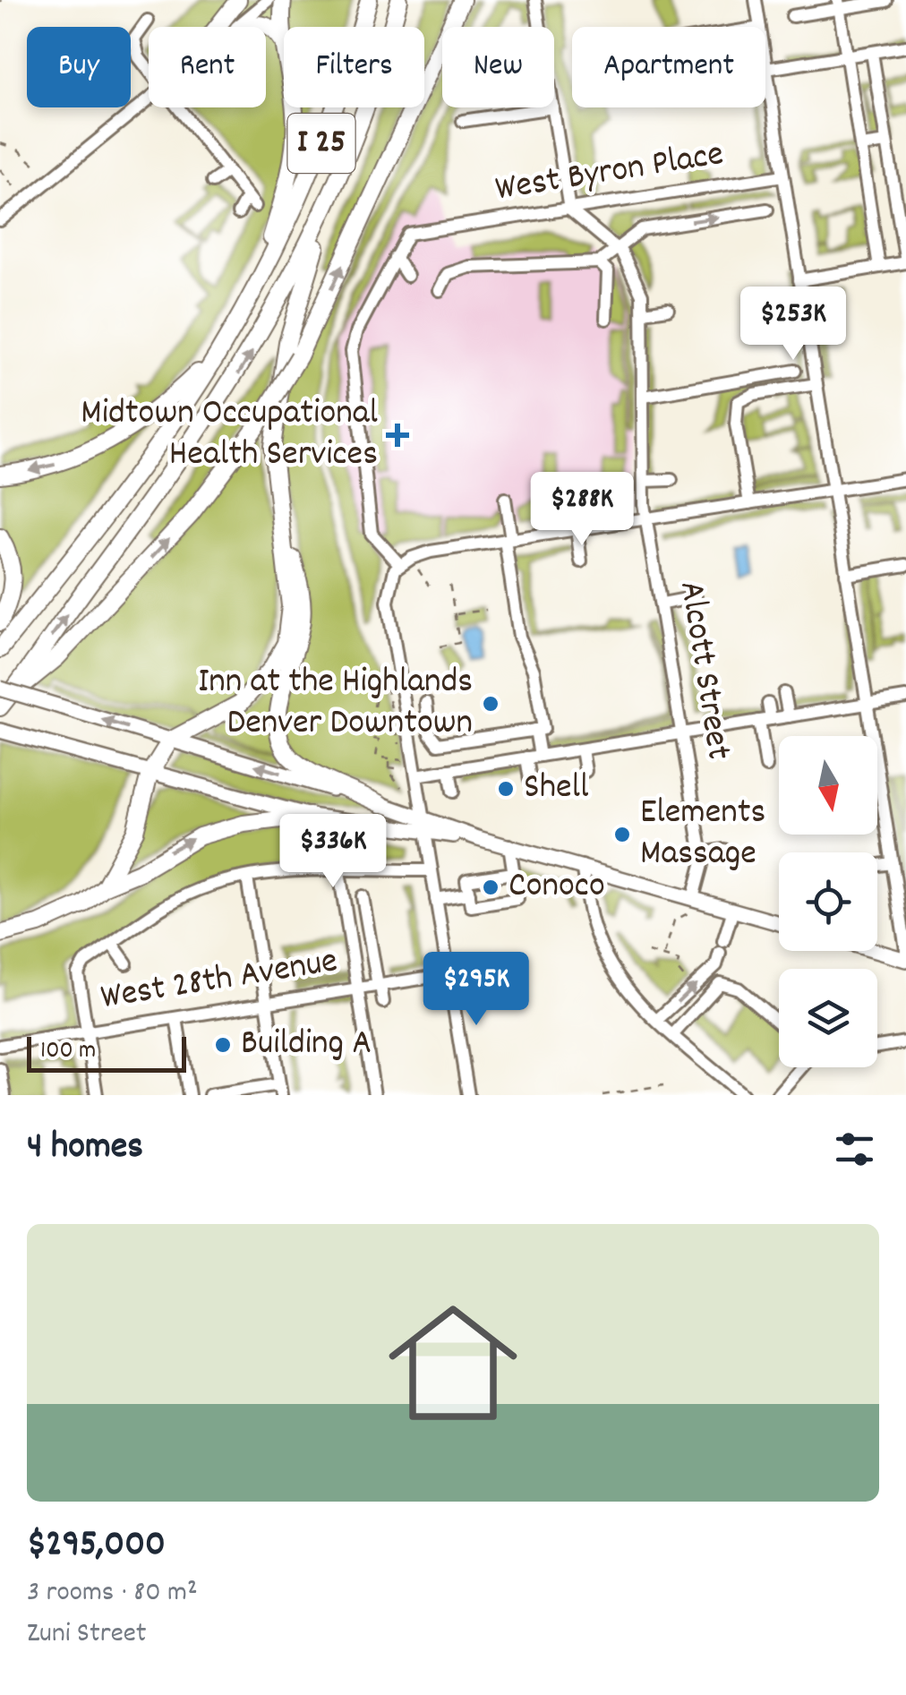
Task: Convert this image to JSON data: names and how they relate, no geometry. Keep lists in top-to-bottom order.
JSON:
{
  "streets": {
    "highway": ["I 25"],
    "street": ["West Byron Place", "Alcott Street", "West 28th Avenue"]
  },
  "crossings": [
    ["West Byron Place", "Alcott Street"]
  ],
  "places": {
    "health": ["Midtown Occupational Health Services"],
    "other": [
      "Inn at the Highlands Denver Downtown",
      "Shell",
      "Elements Massage",
      "Conoco",
      "Building A"
    ]
  },
  "scale_bar": "100 m",
  "north": "bottom",
  "page": {
    "chip": [
      "Buy",
      "Rent",
      "Filters",
      "New",
      "Apartment"
    ],
    "price": [
      "$253K",
      "$288K",
      "$336K",
      "$295K"
    ],
    "scale": "100 m",
    "heading": "4 homes",
    "list": [
      {
        "name": "$295,000",
        "note": "3 rooms · 80 m² · Zuni Street"
      }
    ]
  }
}
